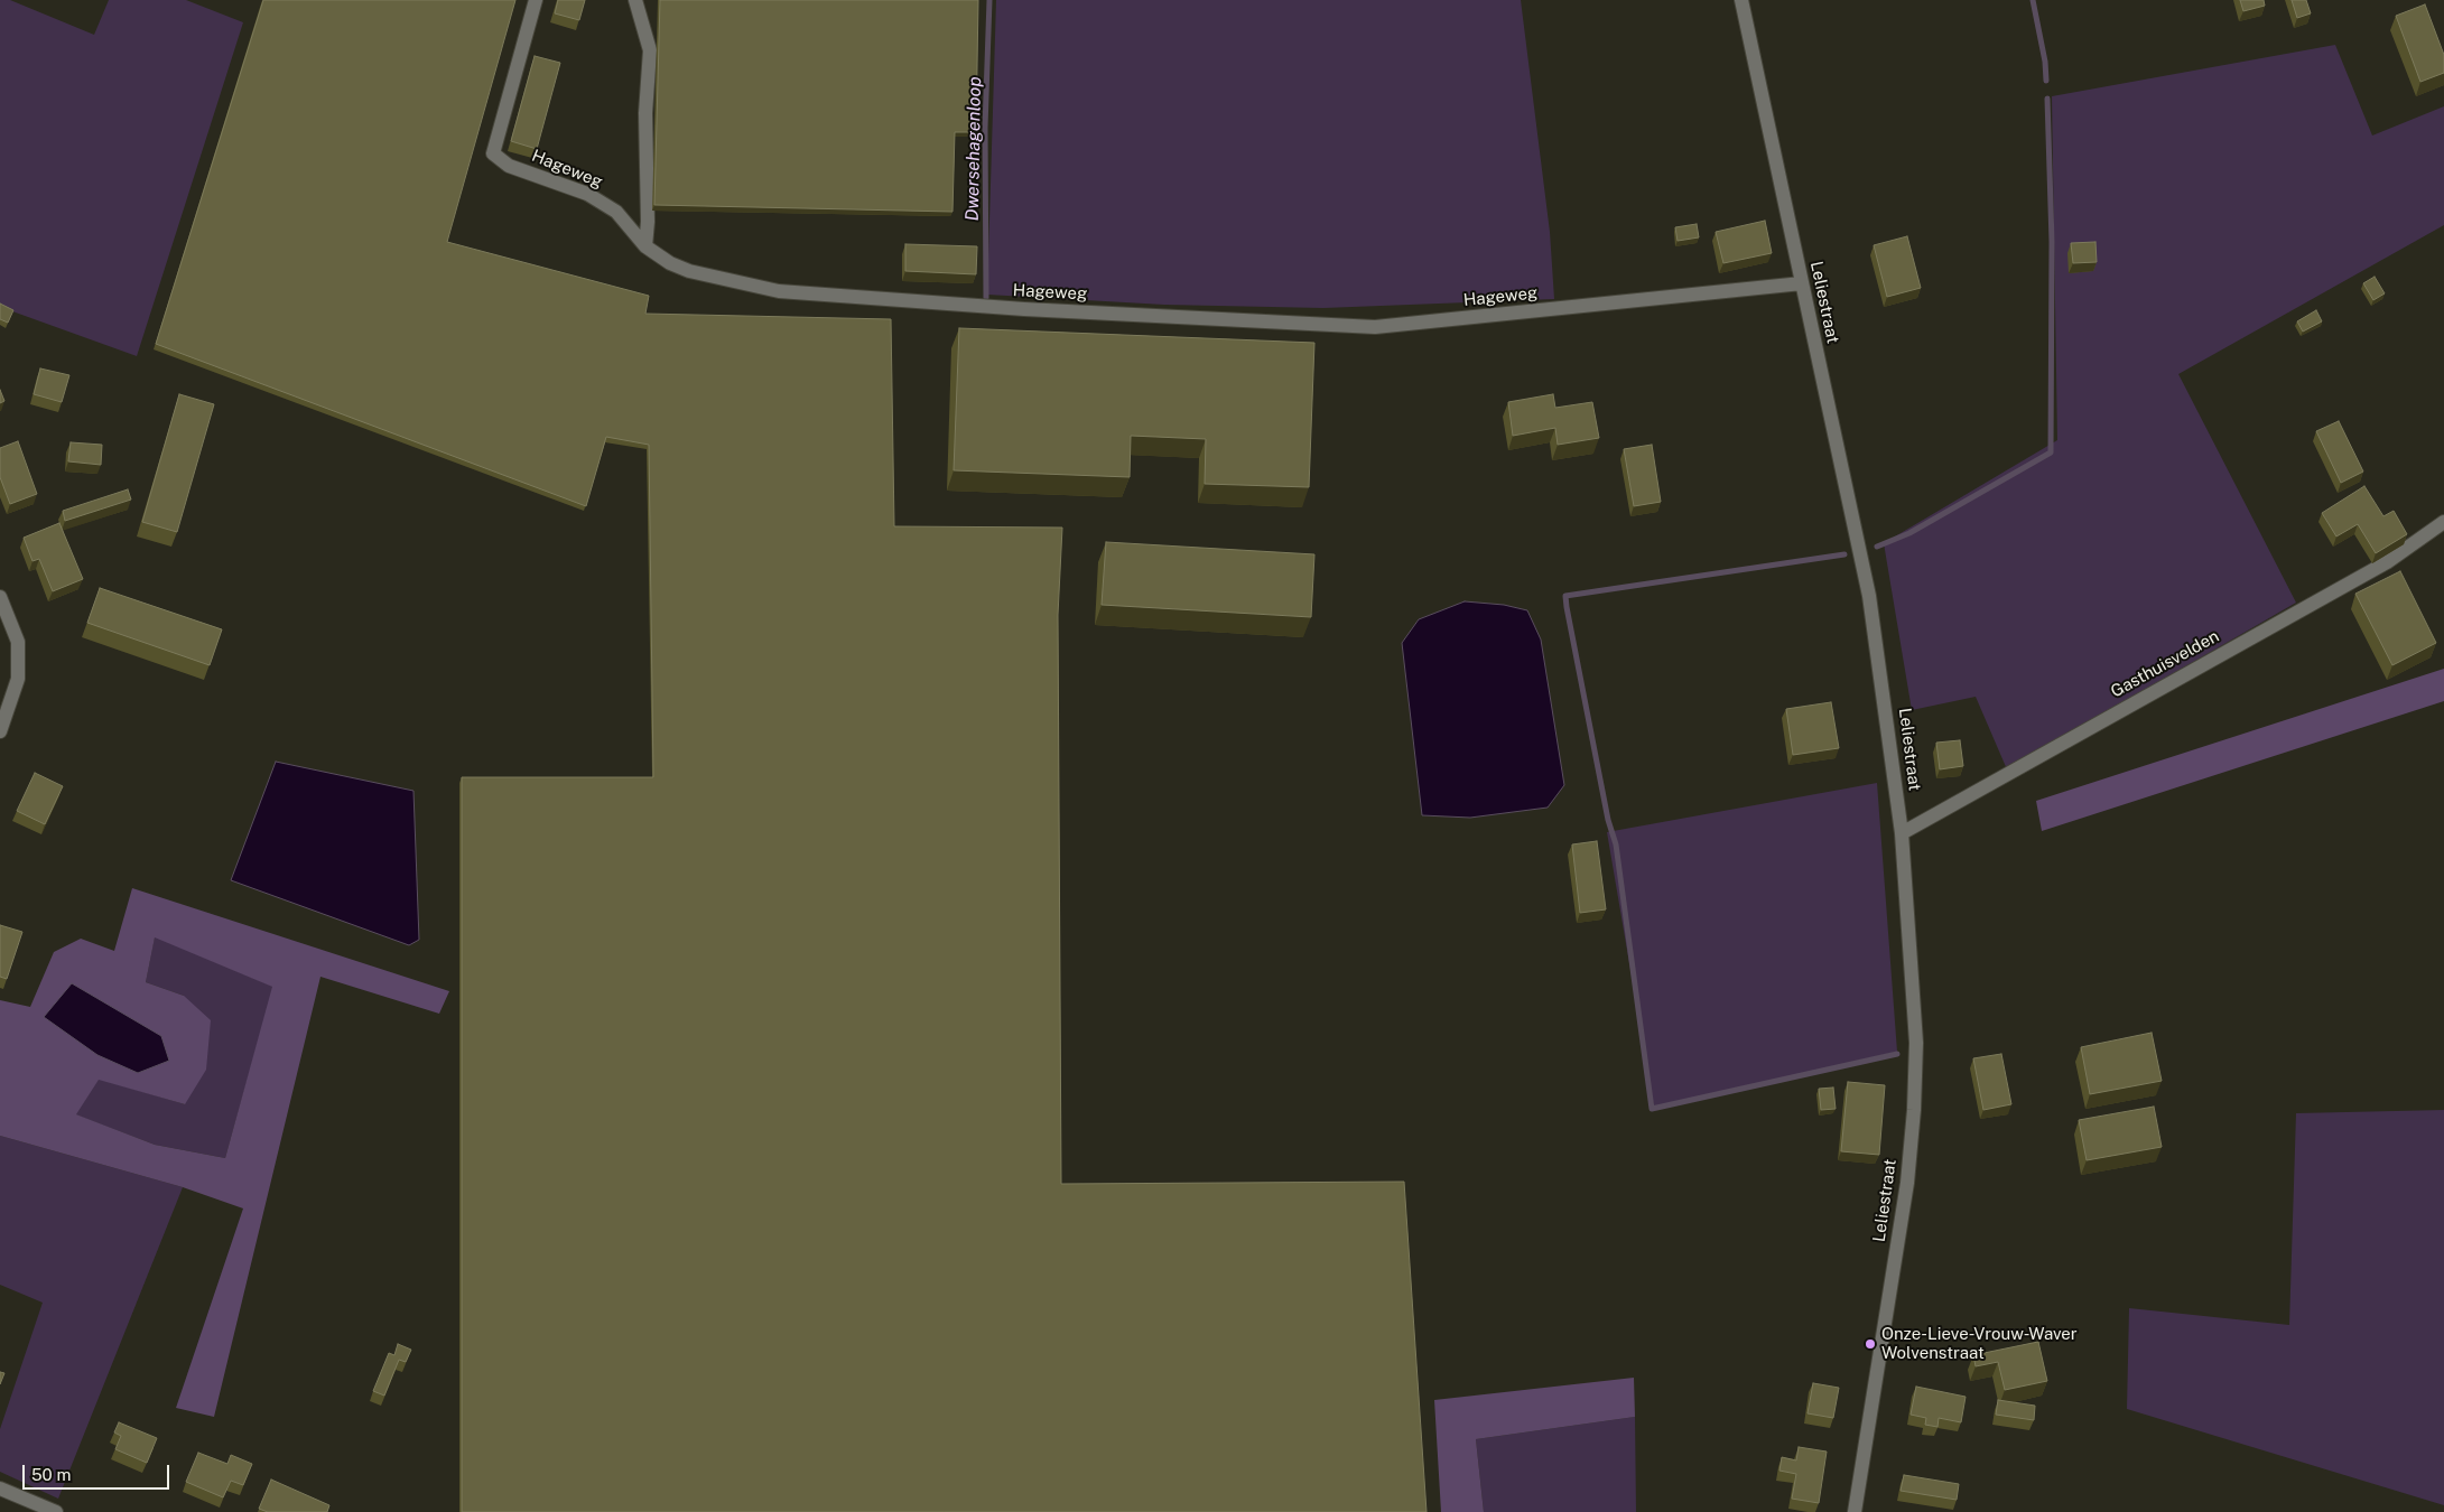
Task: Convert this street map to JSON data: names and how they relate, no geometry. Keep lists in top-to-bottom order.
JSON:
{
  "streets": {
    "street": ["Hageweg", "Leliestraat", "Gasthuisvelden"]
  },
  "crossings": [
    ["Hageweg", "Leliestraat"],
    ["Leliestraat", "Gasthuisvelden"]
  ],
  "water": ["Dwersehagenloop"],
  "places": ["Onze-Lieve-Vrouw-Waver Wolvenstraat"],
  "scale_bar": "50 m"
}
